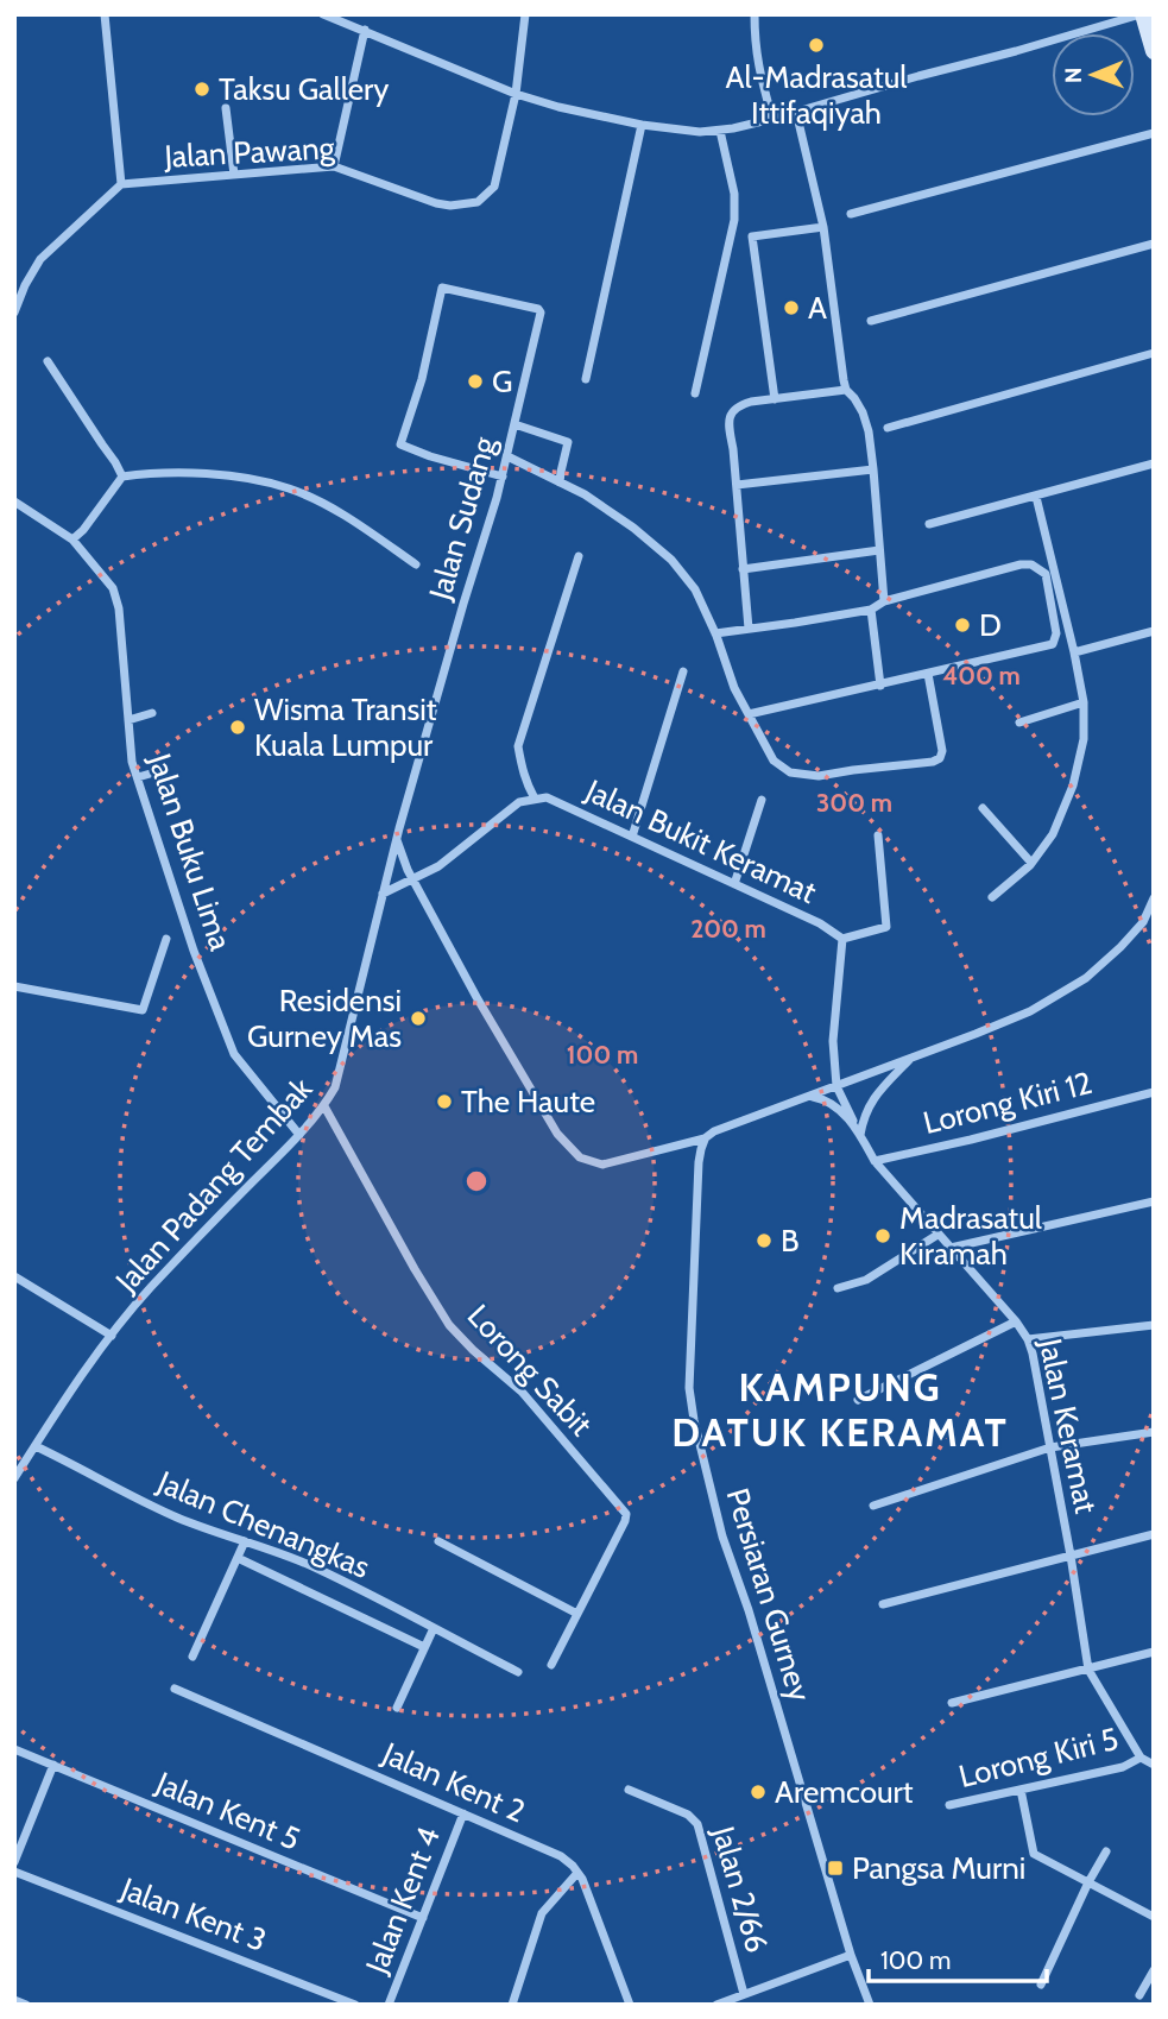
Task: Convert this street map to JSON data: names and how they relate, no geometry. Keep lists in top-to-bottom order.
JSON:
{
  "streets": {
    "street": [
      "Jalan Pawang",
      "Jalan Sudang",
      "Jalan Bukit Keramat",
      "Jalan Buku Lima",
      "Lorong Kiri 12",
      "Jalan Padang Tembak",
      "Lorong Sabit",
      "Jalan Keramat",
      "Jalan Chenangkas",
      "Persiaran Gurney",
      "Lorong Kiri 5",
      "Jalan Kent 2",
      "Jalan Kent 5",
      "Jalan 2/66",
      "Jalan Kent 4",
      "Jalan Kent 3"
    ]
  },
  "crossings": [
    ["Jalan Sudang", "Jalan Bukit Keramat"],
    ["Jalan Sudang", "Jalan Padang Tembak"],
    ["Jalan Bukit Keramat", "Jalan Padang Tembak"],
    ["Jalan Buku Lima", "Jalan Padang Tembak"],
    ["Lorong Kiri 12", "Jalan Keramat"],
    ["Jalan Padang Tembak", "Lorong Sabit"],
    ["Jalan Padang Tembak", "Jalan Chenangkas"],
    ["Jalan Keramat", "Lorong Kiri 5"],
    ["Jalan Kent 2", "Jalan Kent 4"],
    ["Jalan Kent 5", "Jalan Kent 4"]
  ],
  "districts": ["KAMPUNG DATUK KERAMAT"],
  "places": {
    "other": [
      "Al-Madrasatul Ittifaqiyah",
      "Taksu Gallery",
      "A",
      "G",
      "D",
      "Wisma Transit Kuala Lumpur",
      "Residensi Gurney Mas",
      "The Haute",
      "Madrasatul Kiramah",
      "B",
      "Aremcourt"
    ],
    "transit": ["Pangsa Murni"]
  },
  "scale_bar": "100 m",
  "north": "left",
  "rings": [
    "400 m",
    "300 m",
    "200 m",
    "100 m"
  ]
}
